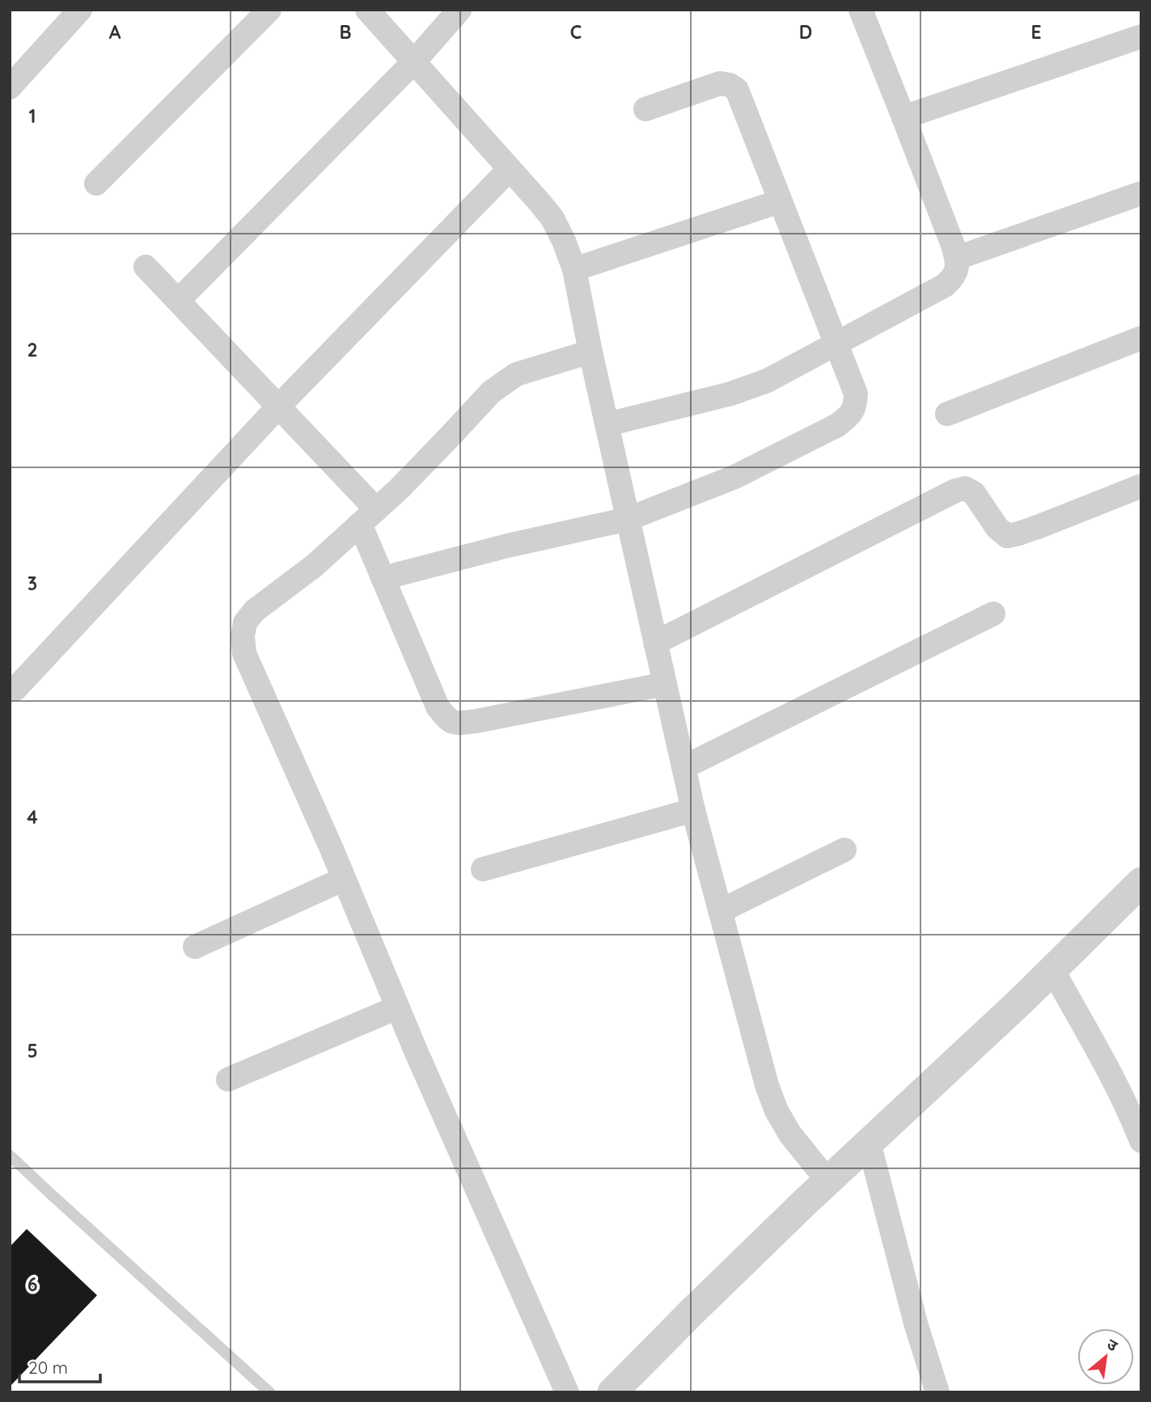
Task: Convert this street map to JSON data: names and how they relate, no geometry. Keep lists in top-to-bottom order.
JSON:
{
  "scale_bar": "20 m",
  "north": "top right",
  "grid": {
    "columns": [
      "A",
      "B",
      "C",
      "D",
      "E"
    ],
    "rows": [
      "1",
      "2",
      "3",
      "4",
      "5",
      "6"
    ]
  }
}
